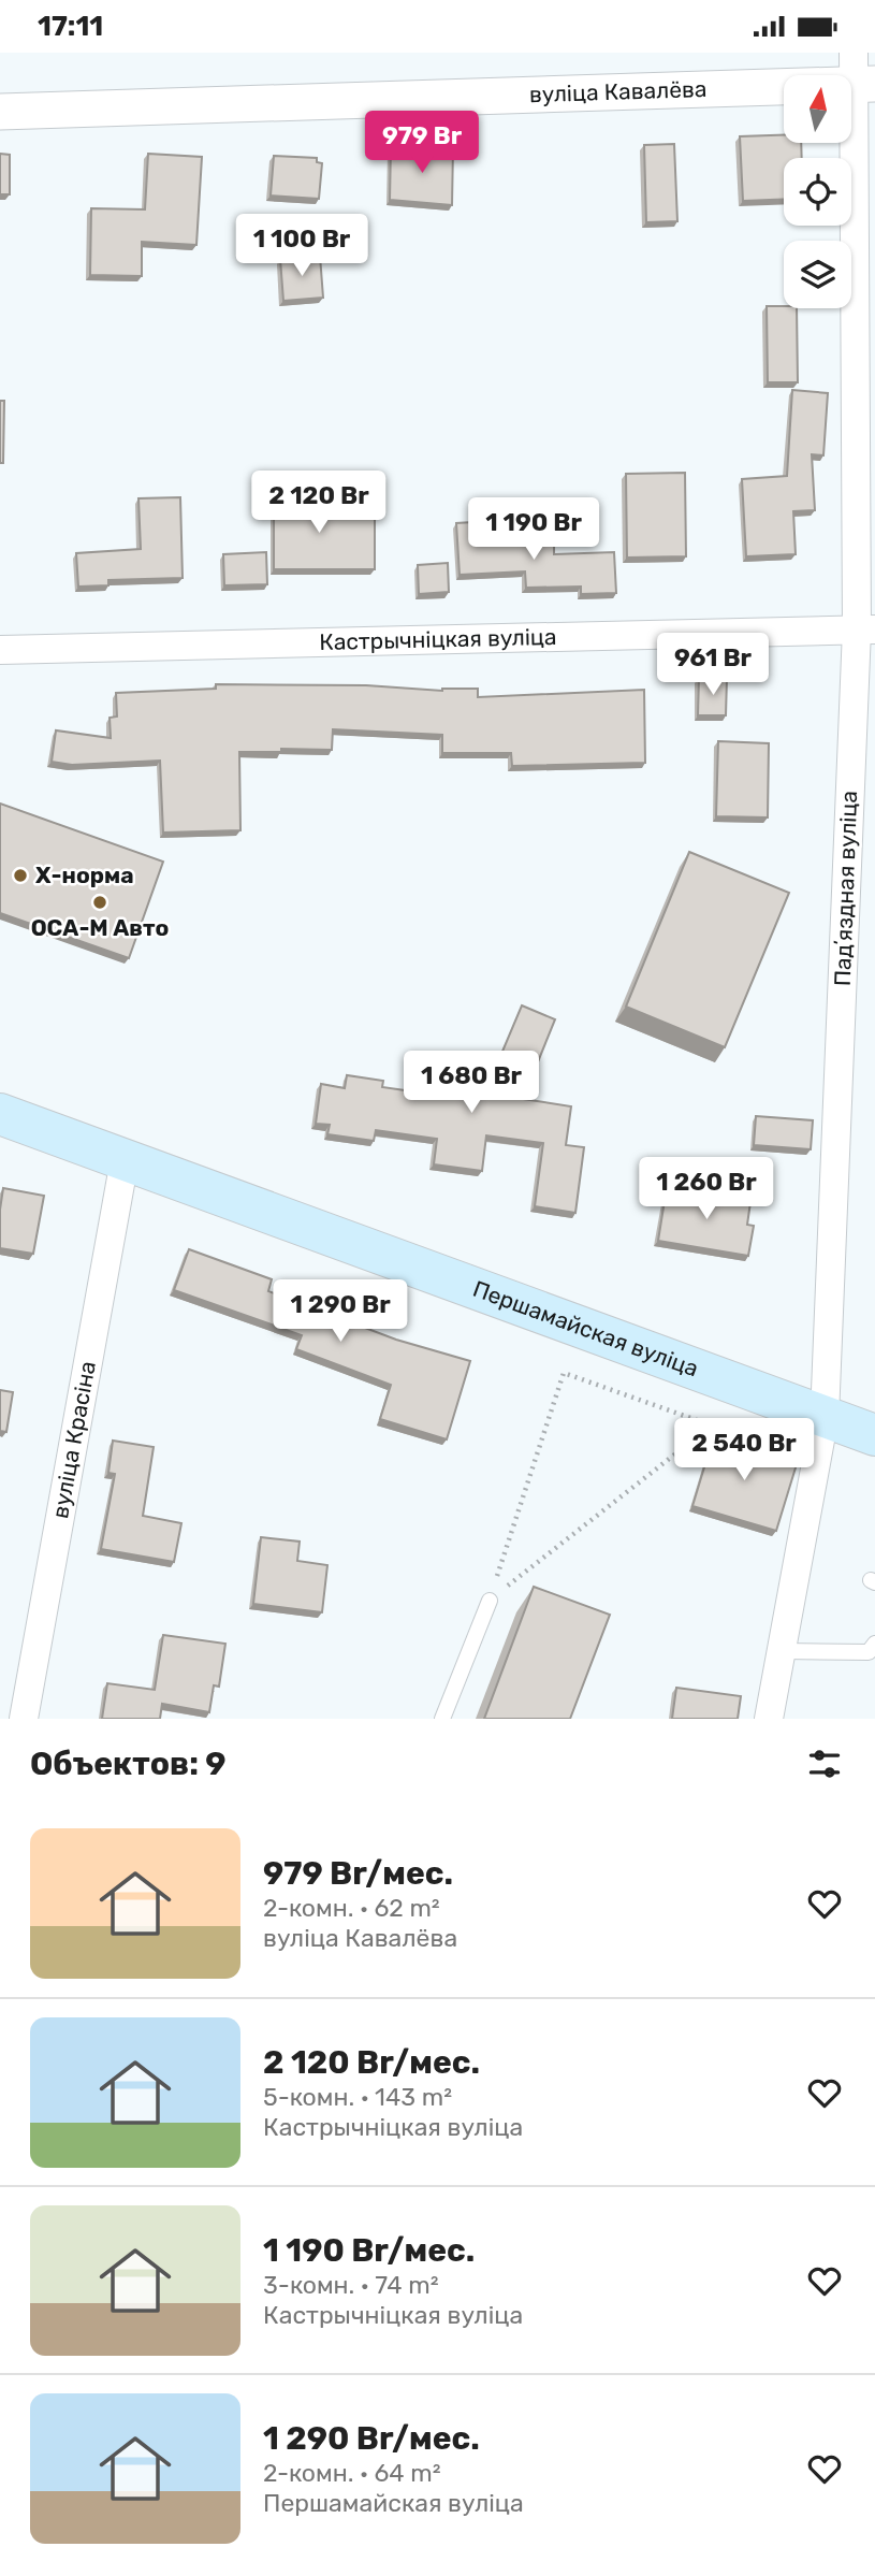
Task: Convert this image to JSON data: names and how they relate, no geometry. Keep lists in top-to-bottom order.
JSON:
{
  "streets": {
    "main road": ["Першамайская вуліца"],
    "street": [
      "вуліца Кавалёва",
      "Кастрычніцкая вуліца",
      "Падʼяздная вуліца",
      "вуліца Красіна"
    ]
  },
  "crossings": [
    ["вуліца Кавалёва", "Падʼяздная вуліца"],
    ["Кастрычніцкая вуліца", "Падʼяздная вуліца"],
    ["Падʼяздная вуліца", "Першамайская вуліца"],
    ["Першамайская вуліца", "вуліца Красіна"]
  ],
  "places": ["Х-норма", "ОСА-М Авто"],
  "north": "top",
  "page": {
    "status": "17:11",
    "price": [
      "979 Br",
      "1 100 Br",
      "2 120 Br",
      "1 190 Br",
      "961 Br",
      "1 680 Br",
      "1 260 Br",
      "1 290 Br",
      "2 540 Br"
    ],
    "heading": "Объектов: 9",
    "list": [
      {
        "name": "979 Br/мес.",
        "note": "2-комн. · 62 m² · вуліца Кавалёва"
      },
      {
        "name": "2 120 Br/мес.",
        "note": "5-комн. · 143 m² · Кастрычніцкая вуліца"
      },
      {
        "name": "1 190 Br/мес.",
        "note": "3-комн. · 74 m² · Кастрычніцкая вуліца"
      },
      {
        "name": "1 290 Br/мес.",
        "note": "2-комн. · 64 m² · Першамайская вуліца"
      }
    ]
  }
}
